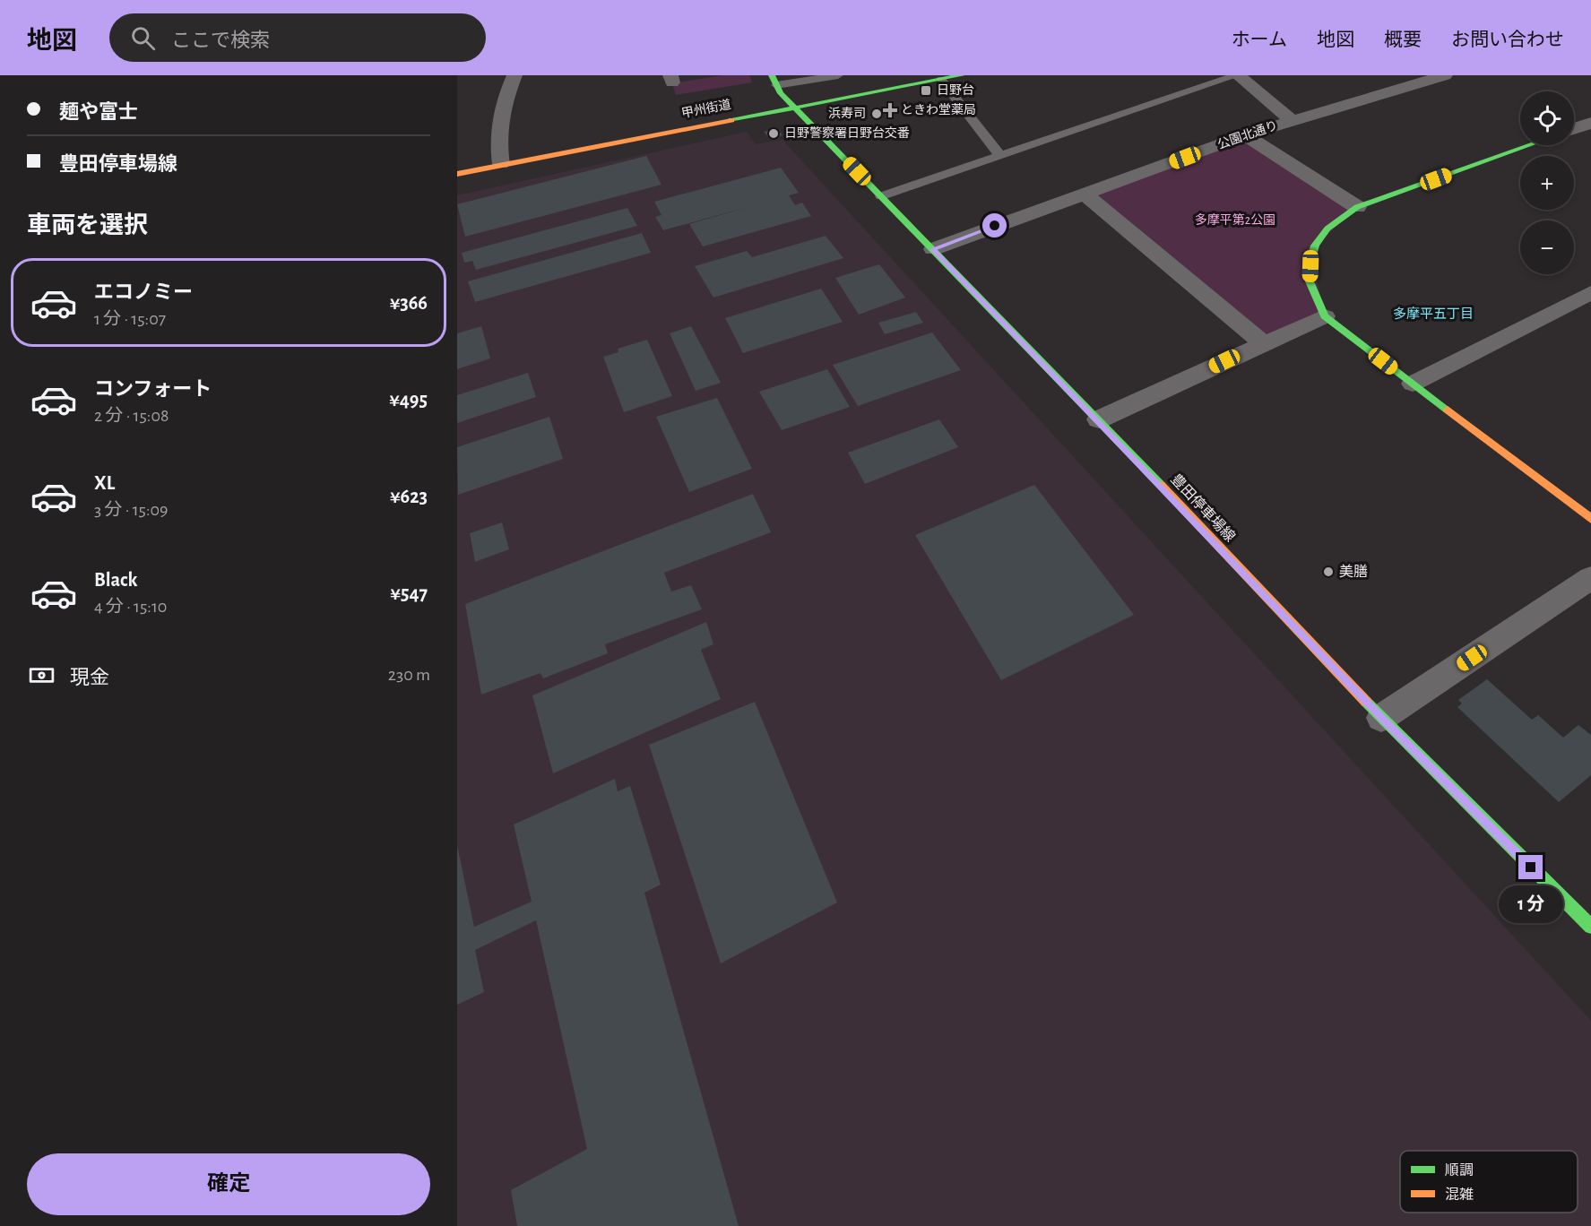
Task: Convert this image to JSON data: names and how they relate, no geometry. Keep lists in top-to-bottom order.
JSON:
{
  "streets": {
    "main road": ["甲州街道", "豊田停車場線"],
    "street": ["公園北通り"]
  },
  "crossings": [
    ["甲州街道", "豊田停車場線"],
    ["公園北通り", "豊田停車場線"]
  ],
  "districts": ["多摩平五丁目"],
  "parks": ["多摩平第2公園"],
  "places": {
    "transit": ["日野台"],
    "health": ["ときわ堂薬局"],
    "other": ["浜寿司", "日野警察署日野台交番", "美膳"]
  },
  "legend": ["順調", "混雑"],
  "page": {
    "header": "地図",
    "search": "ここで検索",
    "nav": [
      "ホーム",
      "地図",
      "概要",
      "お問い合わせ"
    ],
    "banner": ["麺や富士", "豊田停車場線"],
    "map_buttons": ["+", "−"],
    "heading": "車両を選択",
    "list": [
      {
        "name": "エコノミー",
        "note": "1 分 · 15:07",
        "value": "¥366"
      },
      {
        "name": "コンフォート",
        "note": "2 分 · 15:08",
        "value": "¥495"
      },
      {
        "name": "XL",
        "note": "3 分 · 15:09",
        "value": "¥623"
      },
      {
        "name": "Black",
        "note": "4 分 · 15:10",
        "value": "¥547"
      }
    ],
    "pay": ["現金", "230 m"],
    "bubble": "1 分",
    "buttons": "確定"
  }
}
